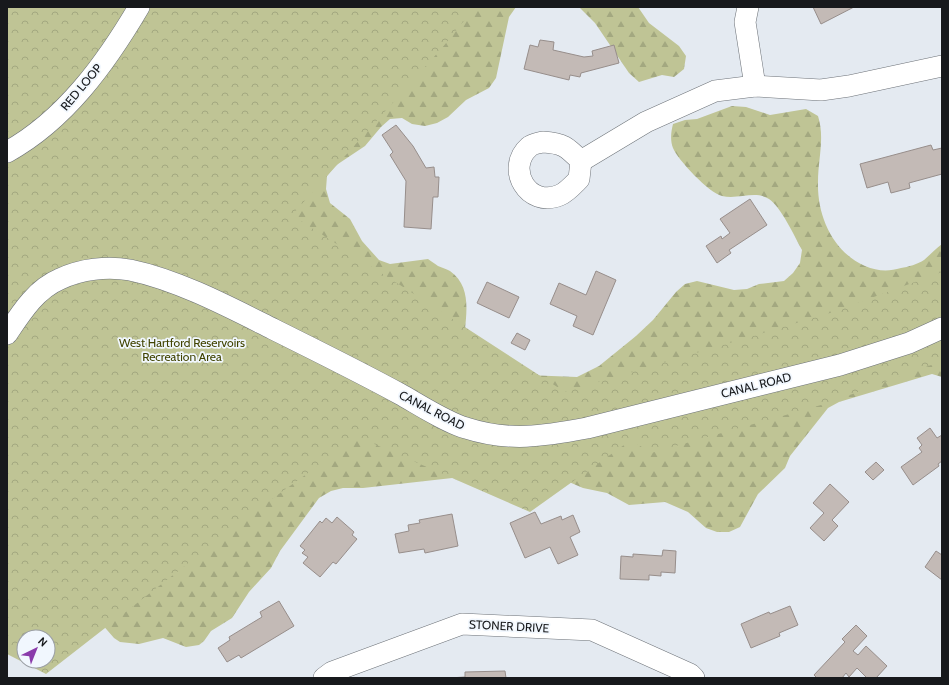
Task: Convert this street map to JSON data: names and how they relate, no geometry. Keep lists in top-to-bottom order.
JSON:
{
  "streets": {
    "street": ["RED LOOP", "CANAL ROAD", "STONER DRIVE"]
  },
  "parks": ["West Hartford Reservoirs Recreation Area"],
  "north": "top right"
}
